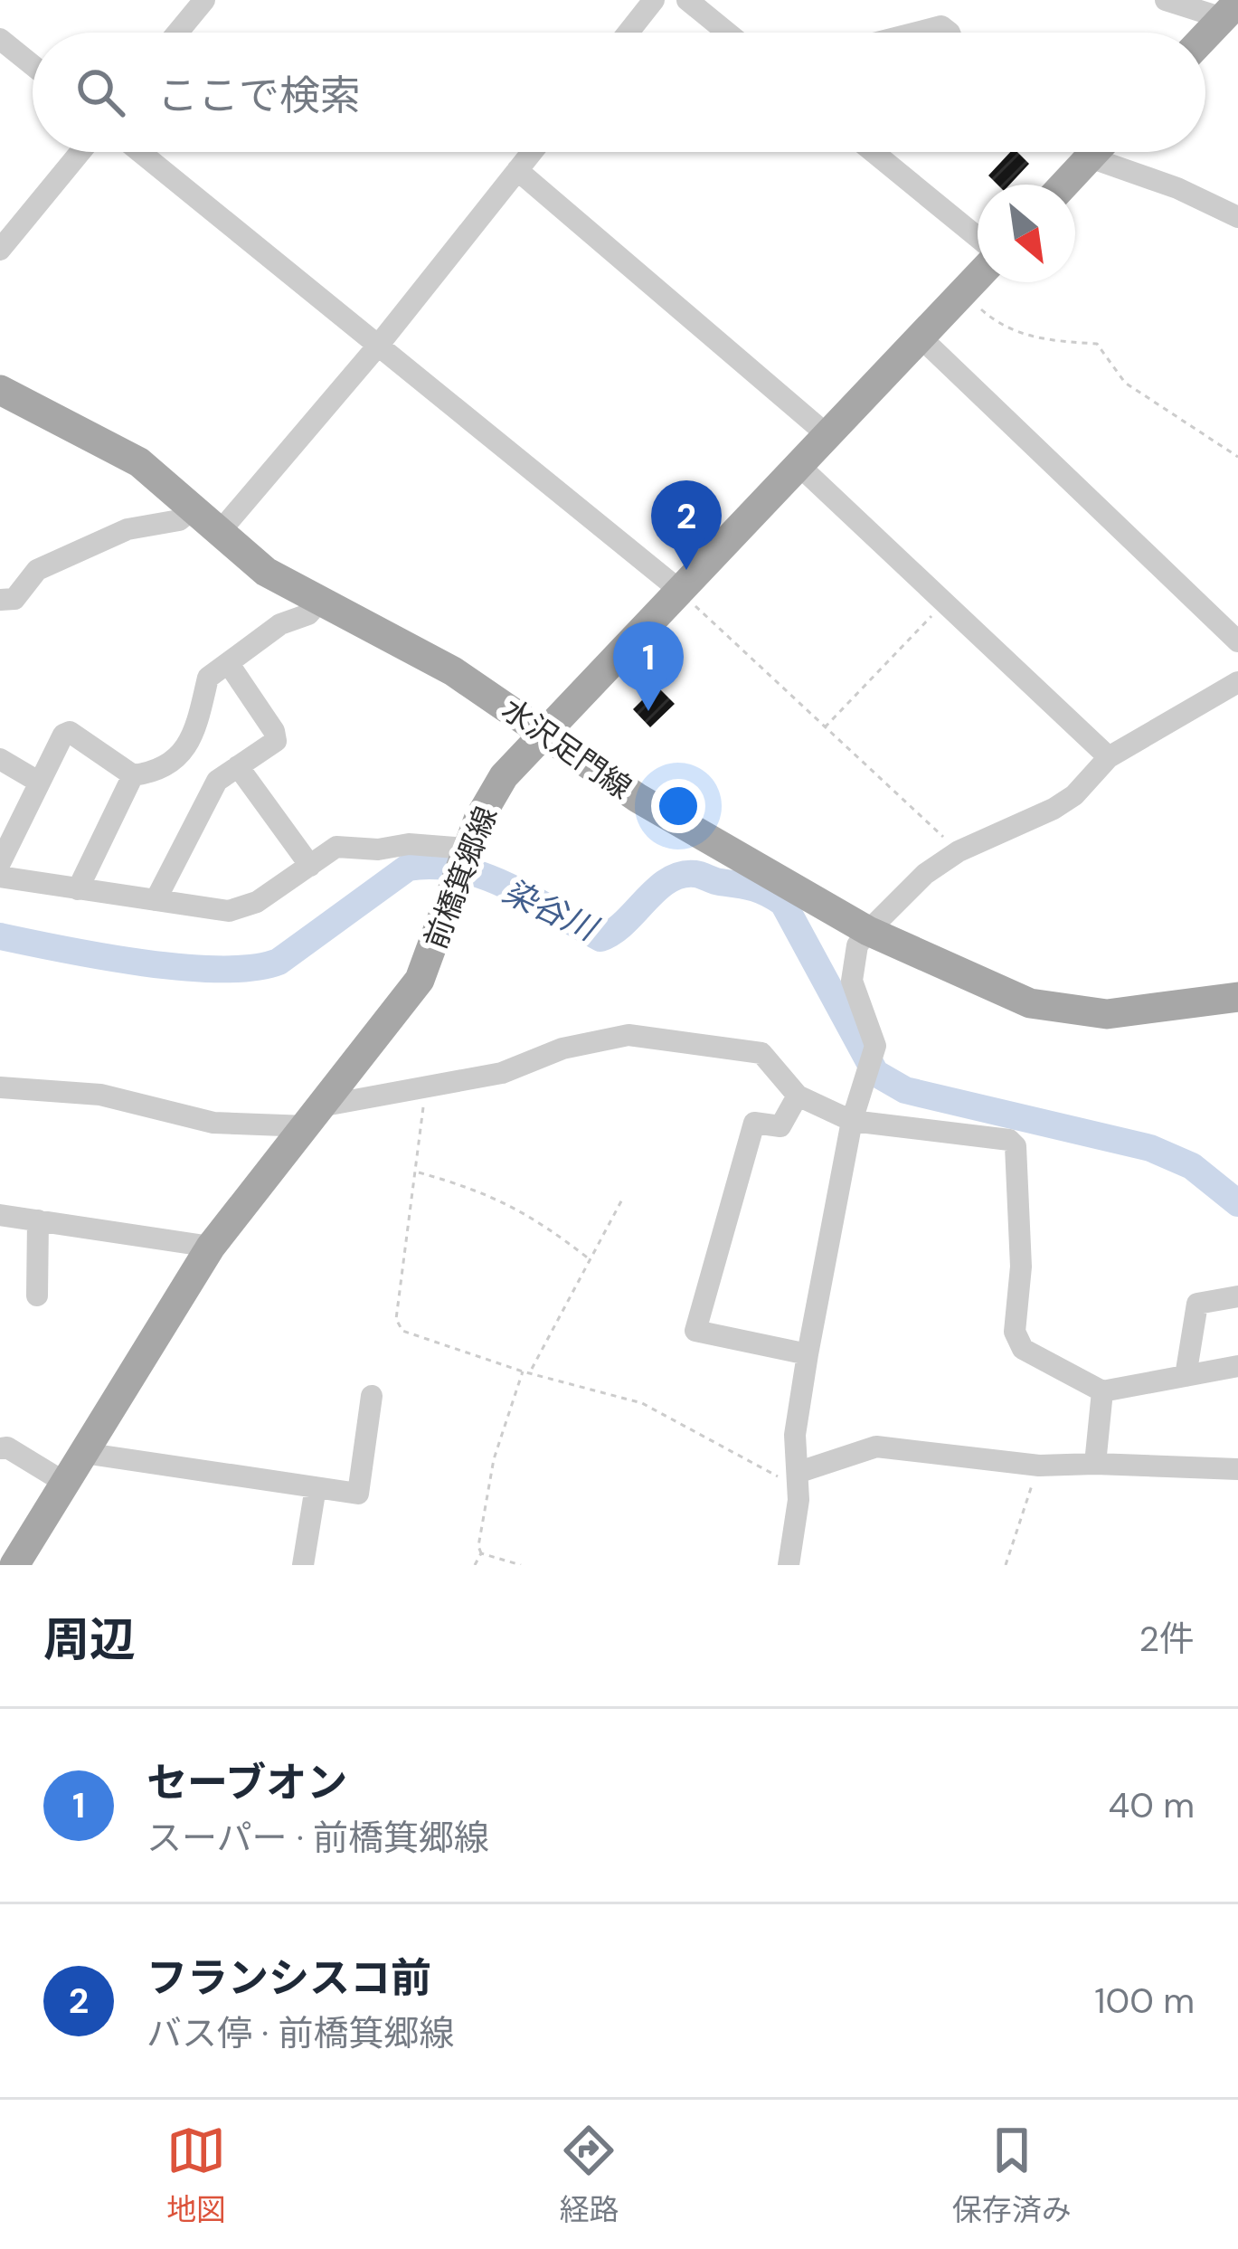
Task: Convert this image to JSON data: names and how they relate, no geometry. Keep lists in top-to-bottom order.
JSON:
{
  "streets": {
    "main road": ["水沢足門線", "前橋箕郷線"]
  },
  "crossings": [
    ["水沢足門線", "前橋箕郷線"]
  ],
  "water": ["染谷川"],
  "north": "bottom right",
  "page": {
    "search": "ここで検索",
    "pins": ["2", "1"],
    "heading": ["周辺", "2件"],
    "list": [
      {
        "mark": "1",
        "name": "セーブオン",
        "note": "スーパー · 前橋箕郷線",
        "value": "40 m"
      },
      {
        "mark": "2",
        "name": "フランシスコ前",
        "note": "バス停 · 前橋箕郷線",
        "value": "100 m"
      }
    ],
    "nav": ["地図", "経路", "保存済み"]
  }
}
